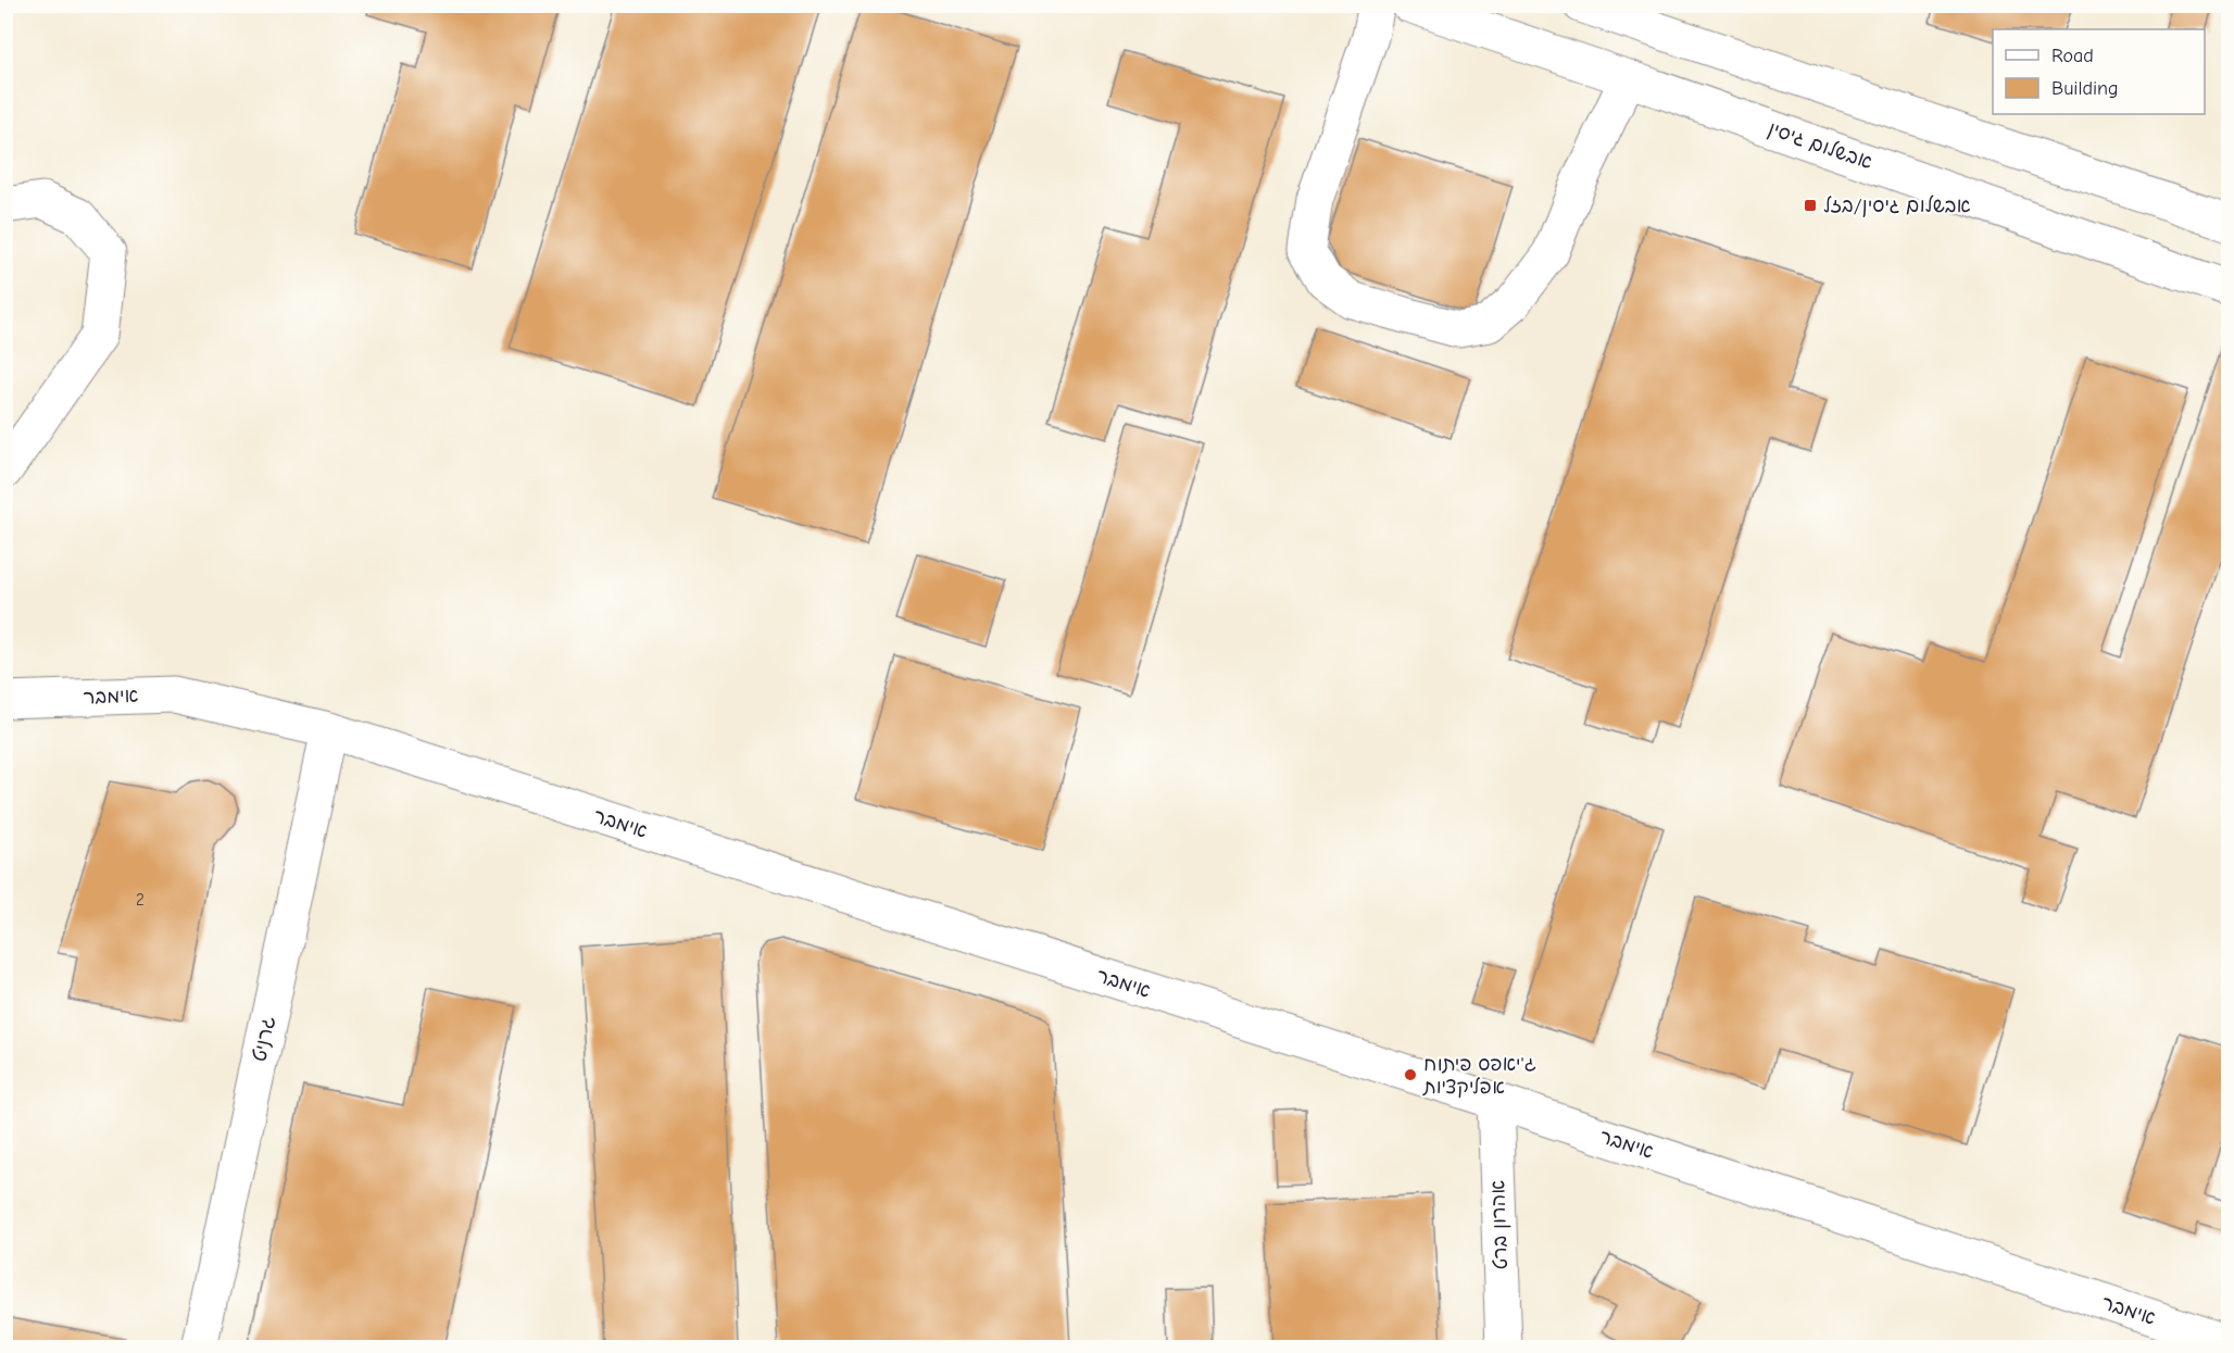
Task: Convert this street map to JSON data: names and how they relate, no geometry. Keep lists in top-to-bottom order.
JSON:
{
  "streets": {
    "street": [
      "אבשלום גיסין",
      "אימבר",
      "גרניט",
      "אהרון ברט"
    ]
  },
  "crossings": [
    ["אימבר", "גרניט"],
    ["אימבר", "אהרון ברט"]
  ],
  "places": {
    "transit": ["אבשלום גיסין/בזל"],
    "other": ["ג'יאפס פיתוח אפליקציות"]
  },
  "house_numbers": ["2"],
  "legend": ["Road", "Building"]
}
